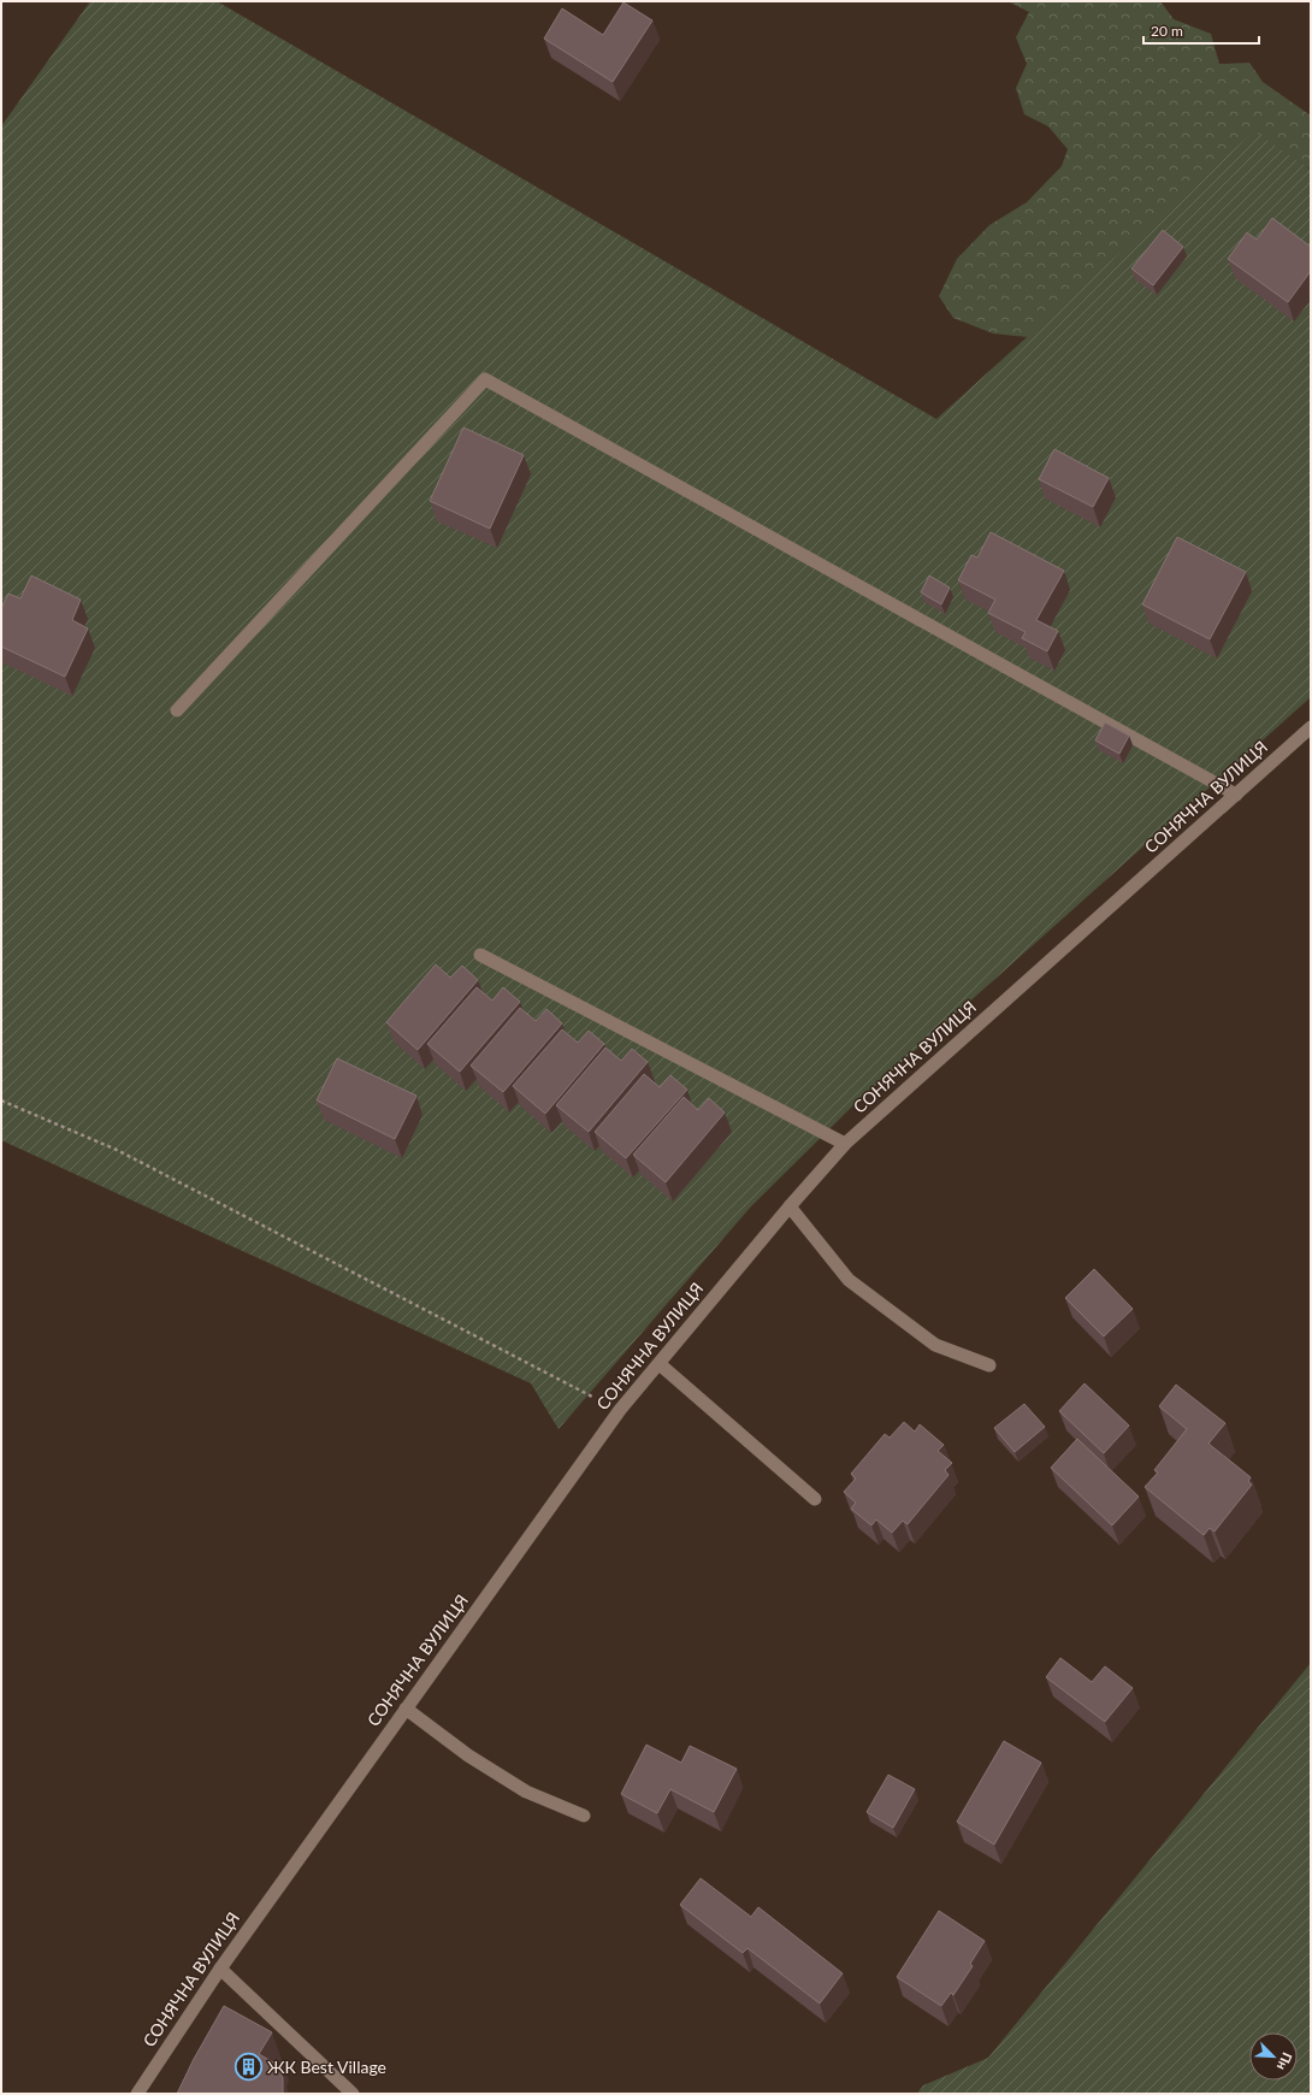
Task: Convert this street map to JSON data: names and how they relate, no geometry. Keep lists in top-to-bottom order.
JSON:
{
  "streets": {
    "street": ["СОНЯЧНА ВУЛИЦЯ"]
  },
  "places": {
    "building": ["ЖК Best Village"]
  },
  "scale_bar": "20 m",
  "north": "bottom right"
}
